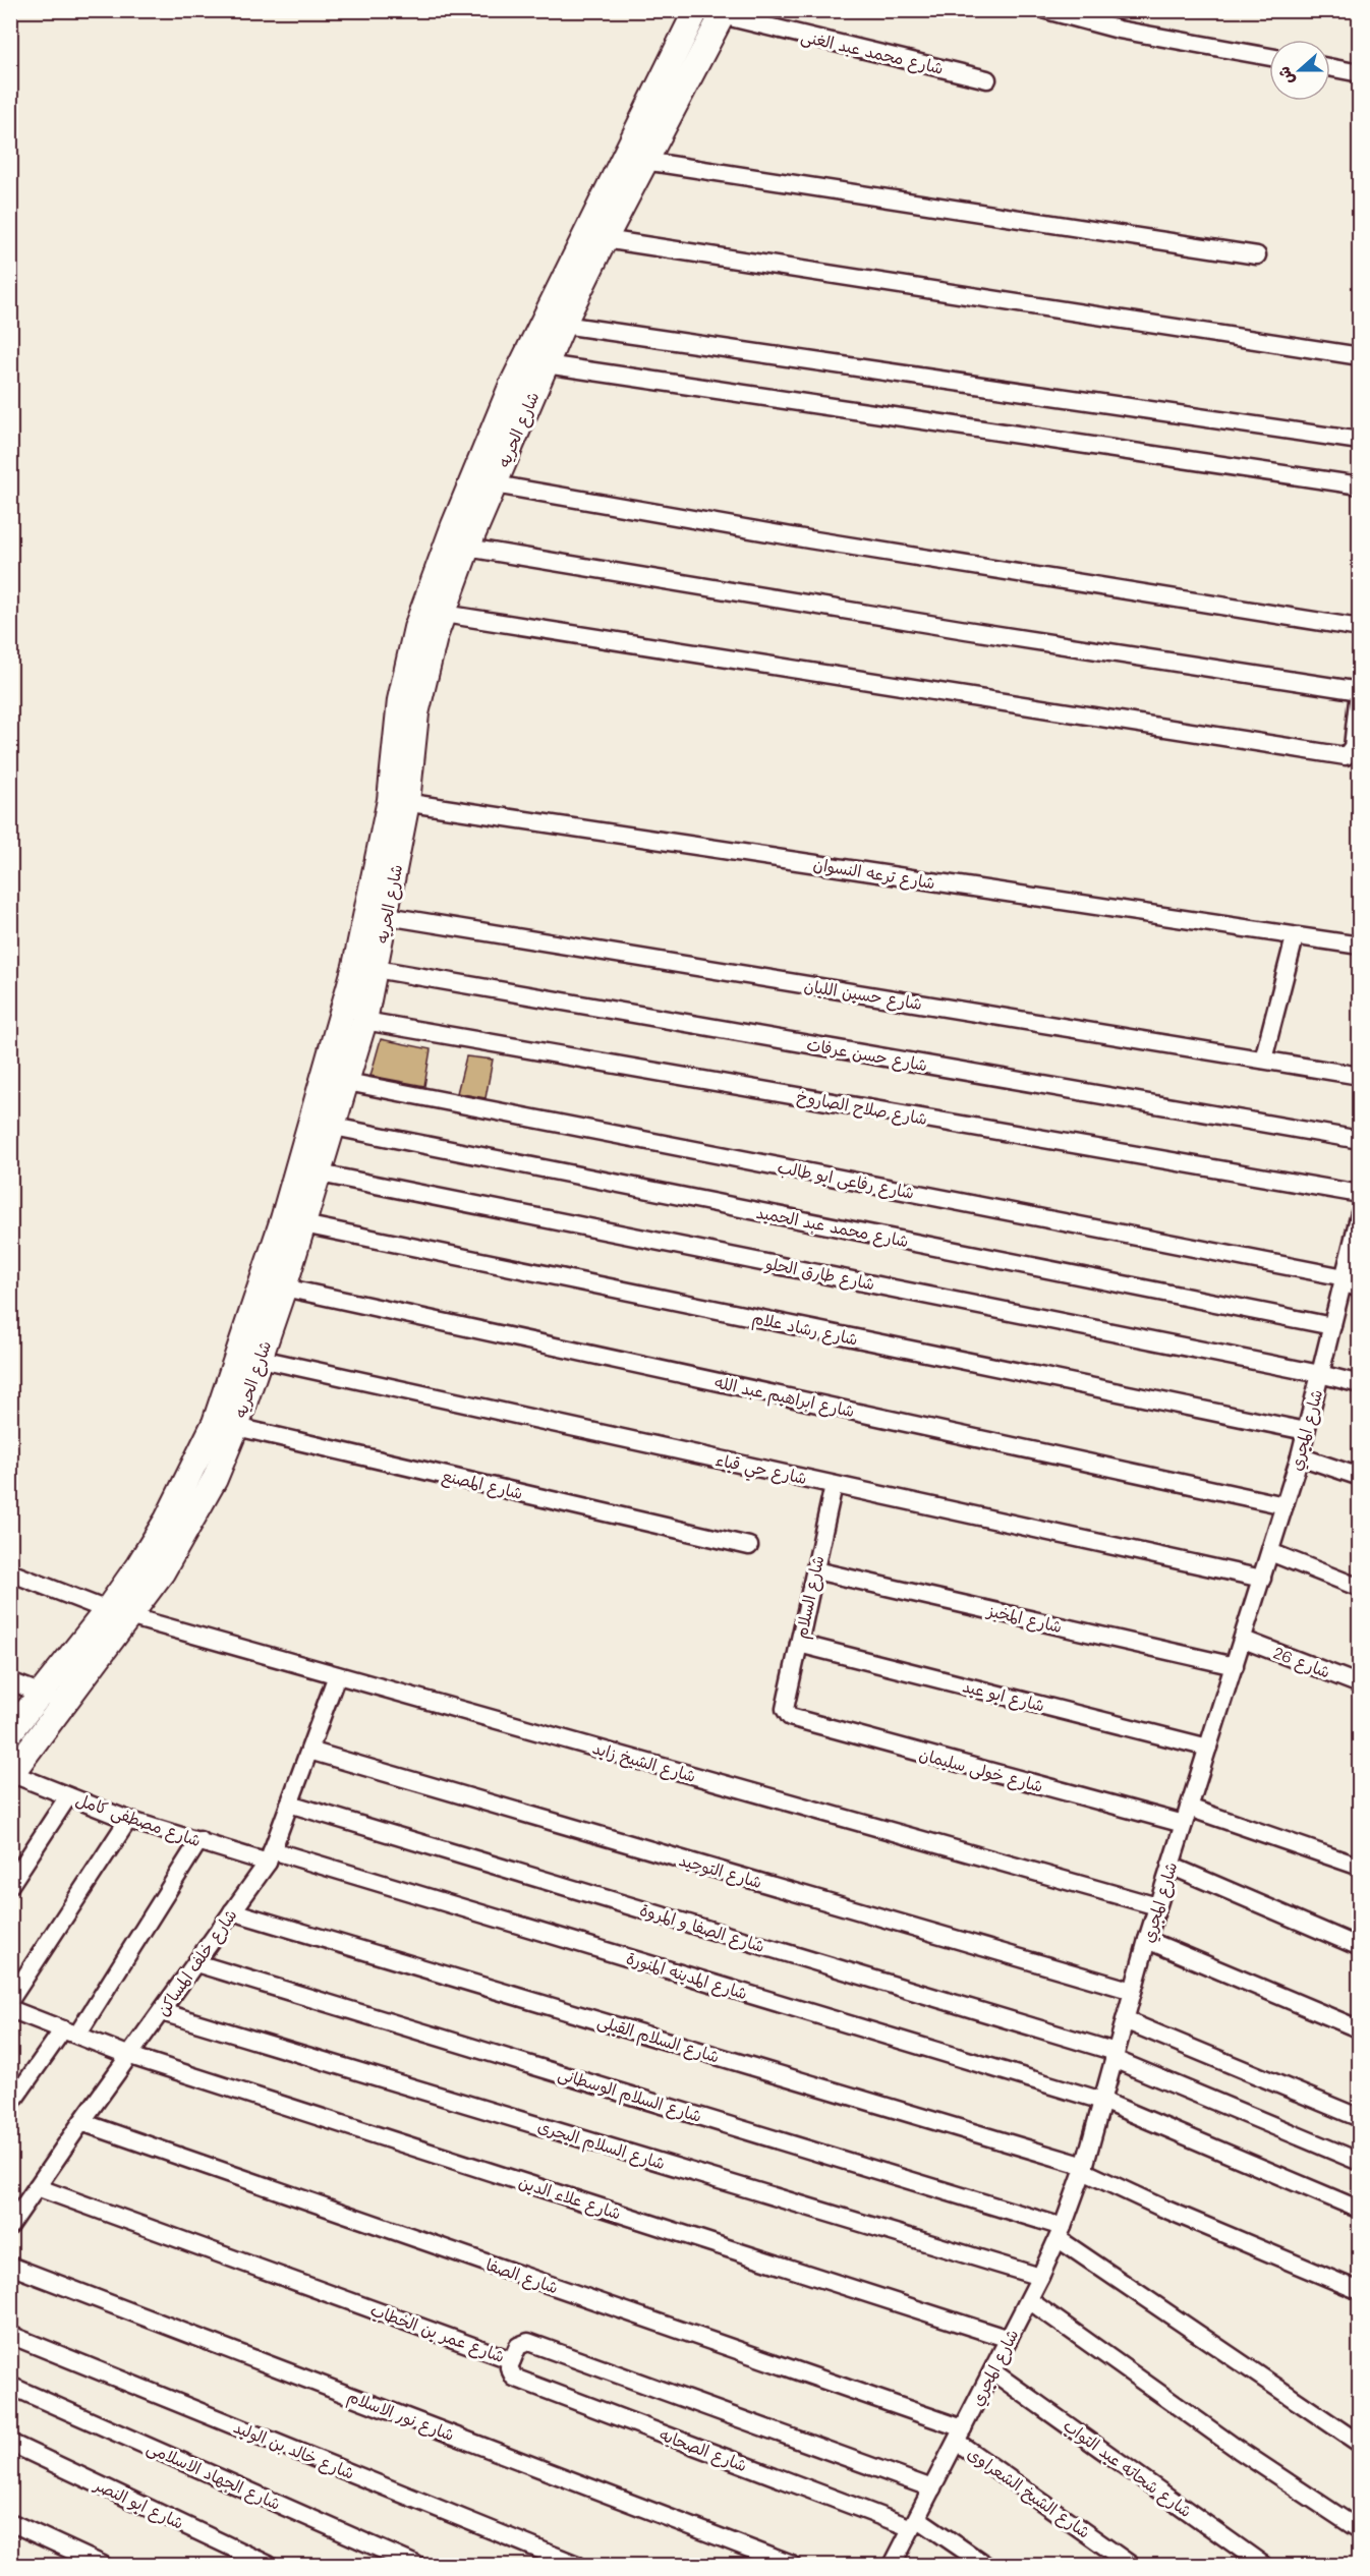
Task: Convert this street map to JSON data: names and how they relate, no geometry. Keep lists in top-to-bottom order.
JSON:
{
  "streets": {
    "main road": ["شارع الحريه"],
    "street": [
      "شارع محمد عبد الغنى",
      "شارع ترعه النسوان",
      "شارع حسين اللبان",
      "شارع حسن عرفات",
      "شارع صلاح الصاروخ",
      "شارع رفاعى ابو طالب",
      "شارع محمد عبد الحميد",
      "شارع طارق الحلو",
      "شارع رشاد علام",
      "شارع ابراهيم عبد الله",
      "شارع المجري",
      "شارع حي قباء",
      "شارع المصنع",
      "شارع السلام",
      "شارع المخبز",
      "شارع 26",
      "شارع ابو عيد",
      "شارع الشيخ زايد",
      "شارع خولى سليمان",
      "شارع مصطفى كامل",
      "شارع التوحيد",
      "شارع الصفا و المروة",
      "شارع خلف المساكن",
      "شارع المدينه المنورة",
      "شارع السلام القبلى",
      "شارع السلام الوسطانى",
      "شارع السلام البحرى",
      "شارع علاء الدين",
      "شارع الصفا",
      "شارع عمر بن الخطاب",
      "شارع نور الاسلام",
      "شارع خالد بن الوليد",
      "شارع الصحابه",
      "شارع شحاته عبد التواب",
      "شارع الجهاد الاسلامى",
      "شارع الشيخ الشعراوى",
      "شارع ابو النصر"
    ]
  },
  "crossings": [
    ["شارع محمد عبد الغنى", "شارع الحريه"],
    ["شارع الحريه", "شارع ترعه النسوان"],
    ["شارع الحريه", "شارع حسين اللبان"],
    ["شارع الحريه", "شارع حسن عرفات"],
    ["شارع الحريه", "شارع صلاح الصاروخ"],
    ["شارع الحريه", "شارع رفاعى ابو طالب"],
    ["شارع الحريه", "شارع محمد عبد الحميد"],
    ["شارع الحريه", "شارع طارق الحلو"],
    ["شارع الحريه", "شارع رشاد علام"],
    ["شارع الحريه", "شارع ابراهيم عبد الله"],
    ["شارع الحريه", "شارع حي قباء"],
    ["شارع الحريه", "شارع المصنع"],
    ["شارع الحريه", "شارع الشيخ زايد"],
    ["شارع الحريه", "شارع مصطفى كامل"],
    ["شارع رفاعى ابو طالب", "شارع المجري"],
    ["شارع محمد عبد الحميد", "شارع المجري"],
    ["شارع طارق الحلو", "شارع المجري"],
    ["شارع رشاد علام", "شارع المجري"],
    ["شارع ابراهيم عبد الله", "شارع المجري"],
    ["شارع المجري", "شارع حي قباء"],
    ["شارع المجري", "شارع المخبز"],
    ["شارع المجري", "شارع 26"],
    ["شارع المجري", "شارع ابو عيد"],
    ["شارع المجري", "شارع الشيخ زايد"],
    ["شارع المجري", "شارع خولى سليمان"],
    ["شارع المجري", "شارع التوحيد"],
    ["شارع المجري", "شارع الصفا و المروة"],
    ["شارع المجري", "شارع المدينه المنورة"],
    ["شارع المجري", "شارع السلام القبلى"],
    ["شارع المجري", "شارع السلام الوسطانى"],
    ["شارع المجري", "شارع السلام البحرى"],
    ["شارع المجري", "شارع علاء الدين"],
    ["شارع المجري", "شارع الصفا"],
    ["شارع المجري", "شارع عمر بن الخطاب"],
    ["شارع المجري", "شارع الصحابه"],
    ["شارع المجري", "شارع شحاته عبد التواب"],
    ["شارع المجري", "شارع الشيخ الشعراوى"],
    ["شارع حي قباء", "شارع السلام"],
    ["شارع السلام", "شارع المخبز"],
    ["شارع السلام", "شارع ابو عيد"],
    ["شارع السلام", "شارع خولى سليمان"],
    ["شارع الشيخ زايد", "شارع خلف المساكن"],
    ["شارع مصطفى كامل", "شارع خلف المساكن"],
    ["شارع مصطفى كامل", "شارع المدينه المنورة"],
    ["شارع التوحيد", "شارع خلف المساكن"],
    ["شارع الصفا و المروة", "شارع خلف المساكن"],
    ["شارع خلف المساكن", "شارع المدينه المنورة"],
    ["شارع خلف المساكن", "شارع السلام القبلى"],
    ["شارع خلف المساكن", "شارع السلام الوسطانى"],
    ["شارع خلف المساكن", "شارع السلام البحرى"],
    ["شارع خلف المساكن", "شارع علاء الدين"],
    ["شارع خلف المساكن", "شارع الصفا"],
    ["شارع خلف المساكن", "شارع عمر بن الخطاب"],
    ["شارع الصفا", "شارع الشيخ الشعراوى"],
    ["شارع عمر بن الخطاب", "شارع الصحابه"]
  ],
  "north": "left"
}
